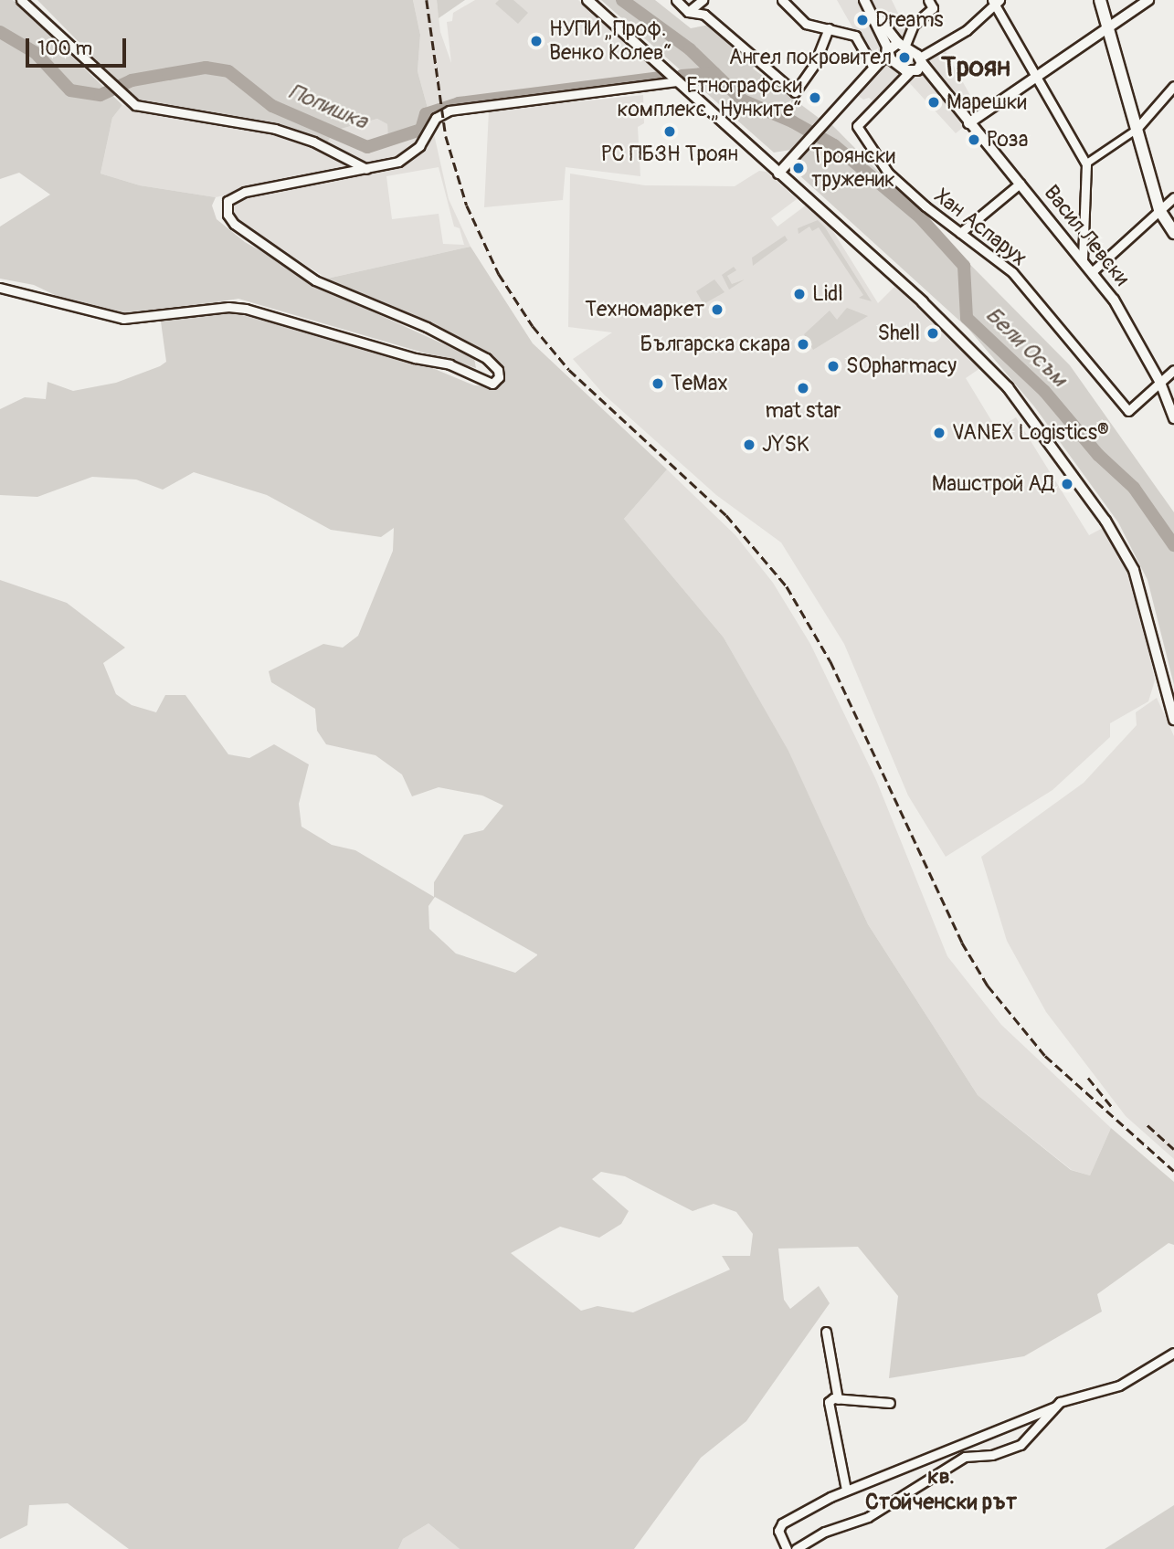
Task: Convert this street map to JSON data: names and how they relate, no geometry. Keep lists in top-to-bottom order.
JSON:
{
  "streets": {
    "street": ["Хан Аспарух", "Васил Левски"]
  },
  "crossings": [
    ["Хан Аспарух", "Васил Левски"]
  ],
  "districts": ["Троян", "кв. Стойченски рът"],
  "water": ["Попишка", "Бели Осъм"],
  "places": [
    "Dreams",
    "НУПИ „Проф. Венко Колев“",
    "Ангел покровител",
    "Етнографски комплекс „Нунките“",
    "Марешки",
    "РС ПБЗН Троян",
    "Роза",
    "Троянски труженик",
    "Lidl",
    "Техномаркет",
    "Shell",
    "Българска скара",
    "SOpharmacy",
    "ТеМах",
    "mat star",
    "VANEX Logistics®",
    "JYSK",
    "Машстрой АД"
  ],
  "scale_bar": "100 m"
}
